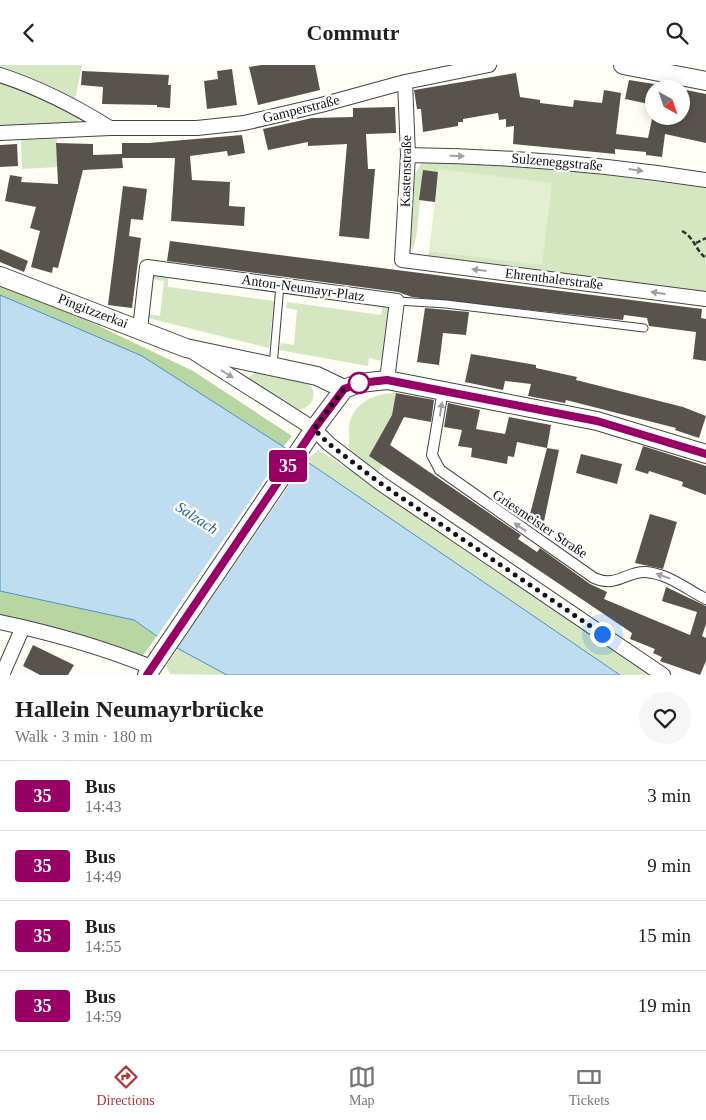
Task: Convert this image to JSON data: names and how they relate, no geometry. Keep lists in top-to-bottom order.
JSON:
{
  "streets": {
    "street": [
      "Gamperstraße",
      "Sulzeneggstraße",
      "Kastenstraße",
      "Ehrenthalerstraße",
      "Anton-Neumayr-Platz",
      "Pingitzzerkai",
      "Griesmeister Straße"
    ]
  },
  "crossings": [
    ["Gamperstraße", "Kastenstraße"],
    ["Sulzeneggstraße", "Kastenstraße"],
    ["Kastenstraße", "Ehrenthalerstraße"],
    ["Anton-Neumayr-Platz", "Pingitzzerkai"]
  ],
  "one_way": ["Sulzeneggstraße", "Ehrenthalerstraße"],
  "water": ["Salzach"],
  "lines": ["bus line 35"],
  "north": "bottom right",
  "page": {
    "header": "Commutr",
    "on_map": "35",
    "heading": ["Hallein Neumayrbrücke", "Walk · 3 min · 180 m"],
    "list": [
      {
        "mark": "35",
        "name": "Bus",
        "note": "14:43",
        "value": "3 min"
      },
      {
        "mark": "35",
        "name": "Bus",
        "note": "14:49",
        "value": "9 min"
      },
      {
        "mark": "35",
        "name": "Bus",
        "note": "14:55",
        "value": "15 min"
      },
      {
        "mark": "35",
        "name": "Bus",
        "note": "14:59",
        "value": "19 min"
      }
    ],
    "tabs": ["Directions", "Map", "Tickets"]
  }
}
